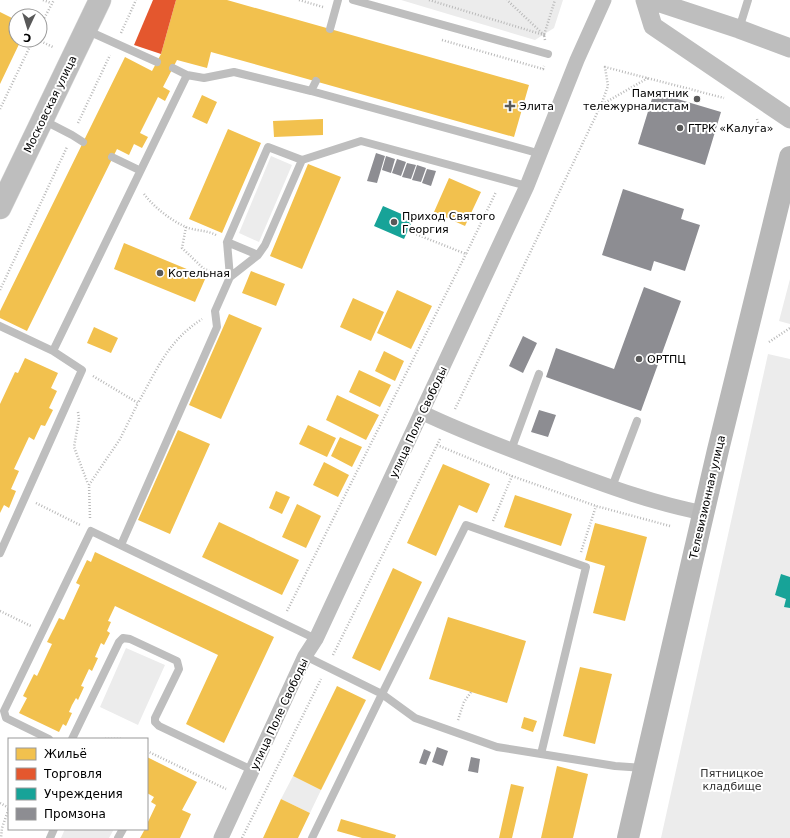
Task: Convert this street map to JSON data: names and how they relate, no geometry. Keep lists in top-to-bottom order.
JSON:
{
  "streets": {
    "main road": ["Московская улица", "Телевизионная улица"],
    "street": ["улица Поле Свободы"]
  },
  "parks": ["Пятницкое кладбище"],
  "places": {
    "other": [
      "Памятник тележурналистам",
      "ГТРК «Калуга»",
      "Приход Святого Георгия",
      "Котельная",
      "ОРТПЦ"
    ],
    "health": ["Элита"]
  },
  "legend": [
    "Жильё",
    "Торговля",
    "Учреждения",
    "Промзона"
  ],
  "north": "bottom"
}
